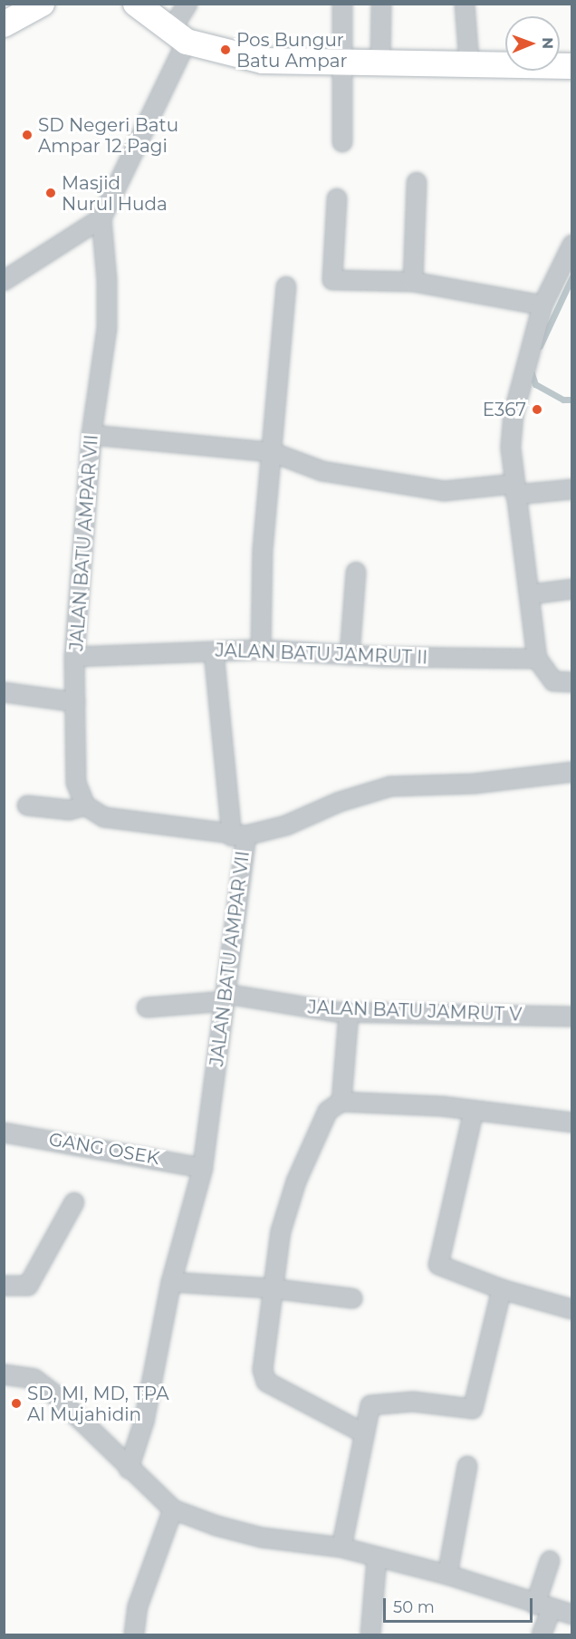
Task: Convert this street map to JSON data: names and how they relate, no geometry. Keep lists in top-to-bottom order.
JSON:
{
  "streets": {
    "street": [
      "JALAN BATU AMPAR VII",
      "JALAN BATU JAMRUT II",
      "JALAN BATU JAMRUT V",
      "GANG OSEK"
    ]
  },
  "crossings": [
    ["JALAN BATU AMPAR VII", "JALAN BATU JAMRUT II"],
    ["JALAN BATU AMPAR VII", "JALAN BATU JAMRUT V"],
    ["JALAN BATU AMPAR VII", "GANG OSEK"]
  ],
  "places": [
    "Pos Bungur Batu Ampar",
    "SD Negeri Batu Ampar 12 Pagi",
    "Masjid Nurul Huda",
    "E367",
    "SD, MI, MD, TPA Al Mujahidin"
  ],
  "scale_bar": "50 m",
  "north": "right"
}
